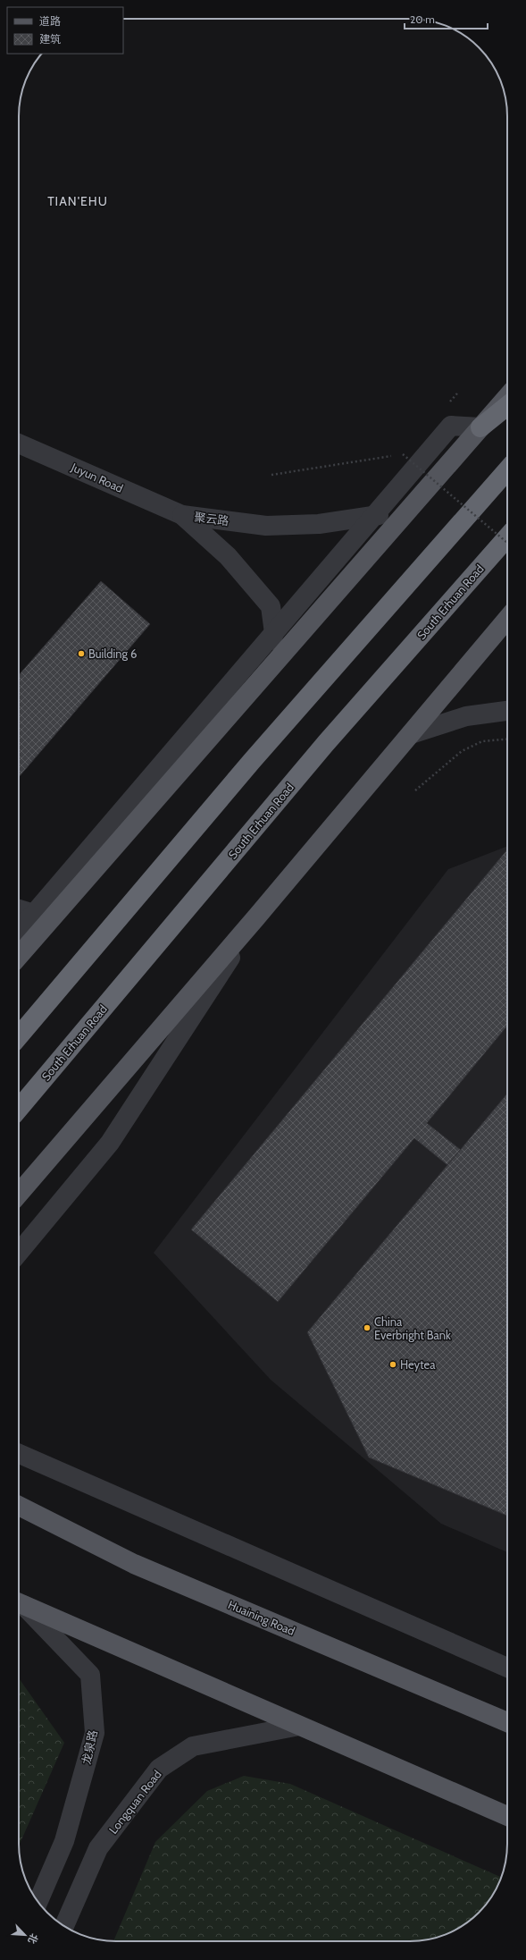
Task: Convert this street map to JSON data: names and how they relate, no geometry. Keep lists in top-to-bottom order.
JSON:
{
  "streets": {
    "highway": ["South Erhuan Road"],
    "main road": ["Huaining Road"],
    "street": [
      "Juyun Road",
      "聚云路",
      "龙泉路",
      "Longquan Road"
    ]
  },
  "crossings": [
    ["Juyun Road", "聚云路"]
  ],
  "districts": ["TIAN'EHU"],
  "places": ["Building 6", "China Everbright Bank", "Heytea"],
  "legend": ["道路", "建筑"],
  "scale_bar": "20 m",
  "north": "bottom right"
}
